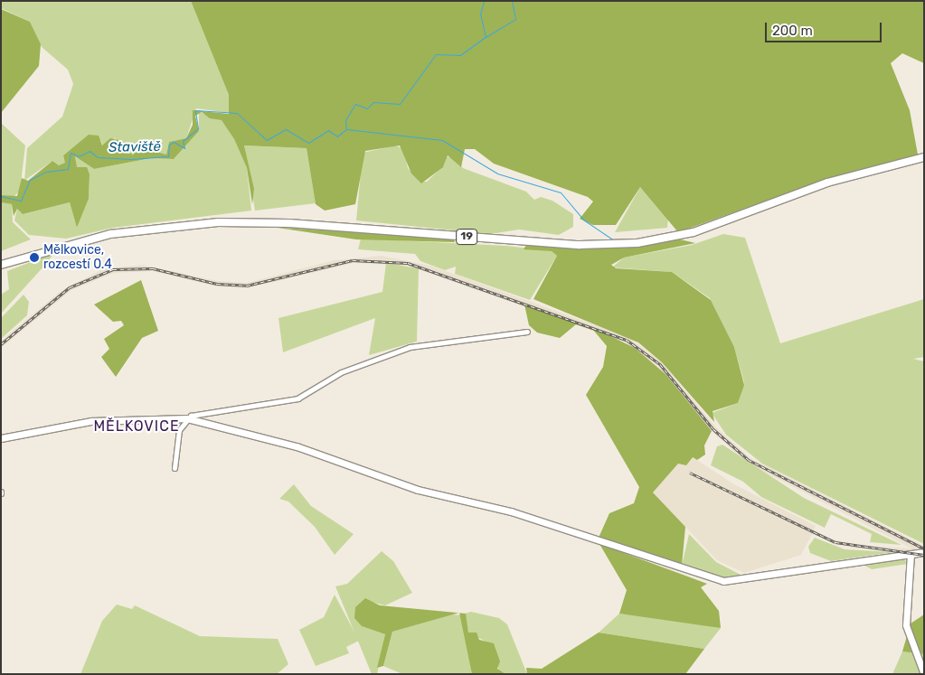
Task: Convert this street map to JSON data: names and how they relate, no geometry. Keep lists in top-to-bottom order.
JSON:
{
  "streets": {
    "main road": ["19"]
  },
  "districts": ["MĚLKOVICE"],
  "water": ["Staviště"],
  "places": ["Mělkovice, rozcestí 0.4"],
  "scale_bar": "200 m"
}
